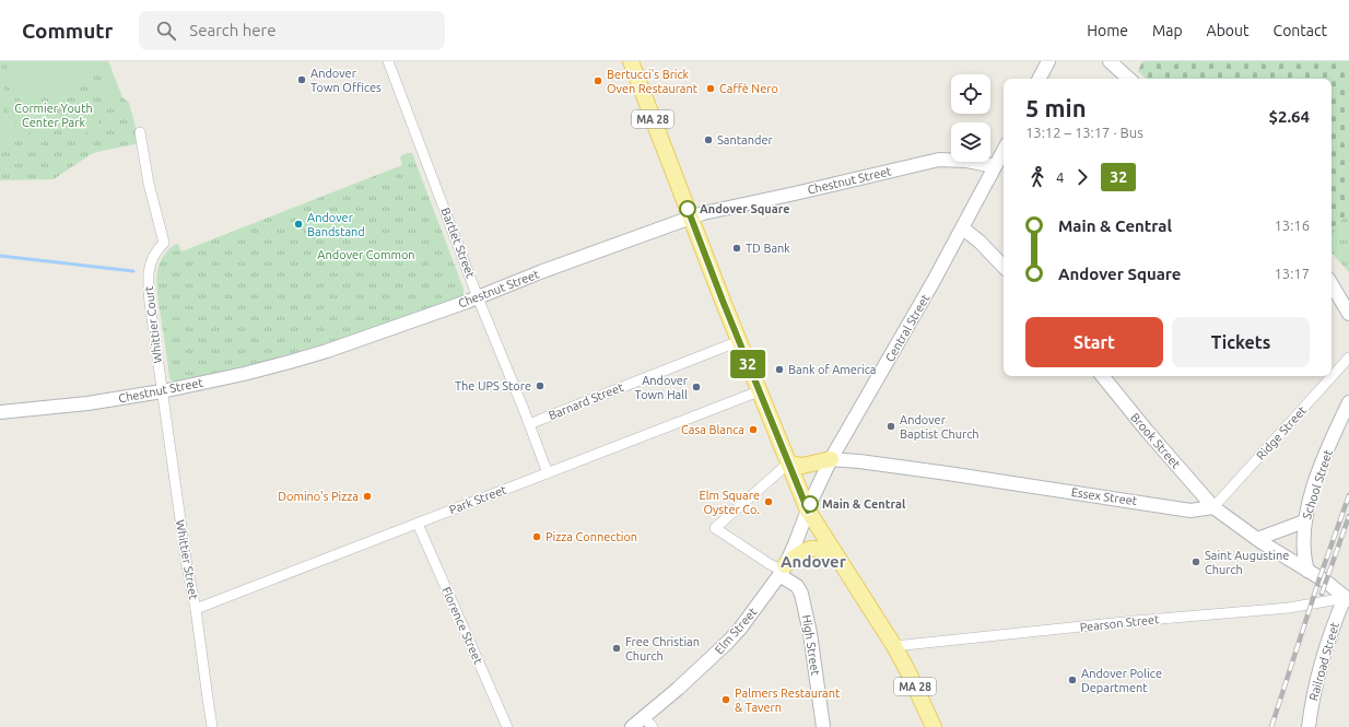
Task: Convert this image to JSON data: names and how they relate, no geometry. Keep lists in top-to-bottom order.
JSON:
{
  "streets": {
    "main road": [
      "MA 28",
      "Chestnut Street",
      "Central Street",
      "Brook Street",
      "School Street",
      "Essex Street",
      "Elm Street",
      "High Street",
      "Railroad Street"
    ],
    "street": [
      "Bartlet Street",
      "Whittier Court",
      "Barnard Street",
      "Ridge Street",
      "Park Street",
      "Whittier Street",
      "Pearson Street",
      "Florence Street"
    ]
  },
  "crossings": [
    ["MA 28", "Chestnut Street"],
    ["MA 28", "Central Street"],
    ["MA 28", "Barnard Street"],
    ["MA 28", "Park Street"],
    ["MA 28", "Pearson Street"],
    ["MA 28", "Elm Street"],
    ["Chestnut Street", "Bartlet Street"],
    ["Chestnut Street", "Whittier Court"],
    ["Chestnut Street", "Central Street"],
    ["Chestnut Street", "Whittier Street"],
    ["Bartlet Street", "Barnard Street"],
    ["Bartlet Street", "Park Street"],
    ["Whittier Court", "Whittier Street"],
    ["Central Street", "Essex Street"],
    ["Central Street", "Elm Street"],
    ["Ridge Street", "Brook Street"],
    ["Ridge Street", "Essex Street"],
    ["Brook Street", "Essex Street"],
    ["Park Street", "Whittier Street"],
    ["Park Street", "Florence Street"],
    ["Pearson Street", "Railroad Street"],
    ["Elm Street", "High Street"]
  ],
  "districts": ["Andover"],
  "parks": ["Cormier Youth Center Park", "Andover Common"],
  "places": [
    "Andover Town Offices",
    "Bertucci's Brick Oven Restaurant",
    "Caffè Nero",
    "Santander",
    "Andover Square",
    "Andover Bandstand",
    "TD Bank",
    "Bank of America",
    "The UPS Store",
    "Andover Town Hall",
    "Andover Baptist Church",
    "Casa Blanca",
    "Domino's Pizza",
    "Elm Square Oyster Co.",
    "Main & Central",
    "Pizza Connection",
    "Saint Augustine Church",
    "Free Christian Church",
    "Andover Police Department",
    "Palmers Restaurant & Tavern"
  ],
  "lines": ["bus line 32"],
  "page": {
    "header": "Commutr",
    "search": "Search here",
    "nav": [
      "Home",
      "Map",
      "About",
      "Contact"
    ],
    "on_map": "32",
    "heading": ["5 min", "13:12 – 13:17 · Bus", "$2.64"],
    "legs": ["4", "32"],
    "list": [
      {
        "name": "Main & Central",
        "value": "13:16"
      },
      {
        "name": "Andover Square",
        "value": "13:17"
      }
    ],
    "buttons": ["Start", "Tickets"]
  }
}
